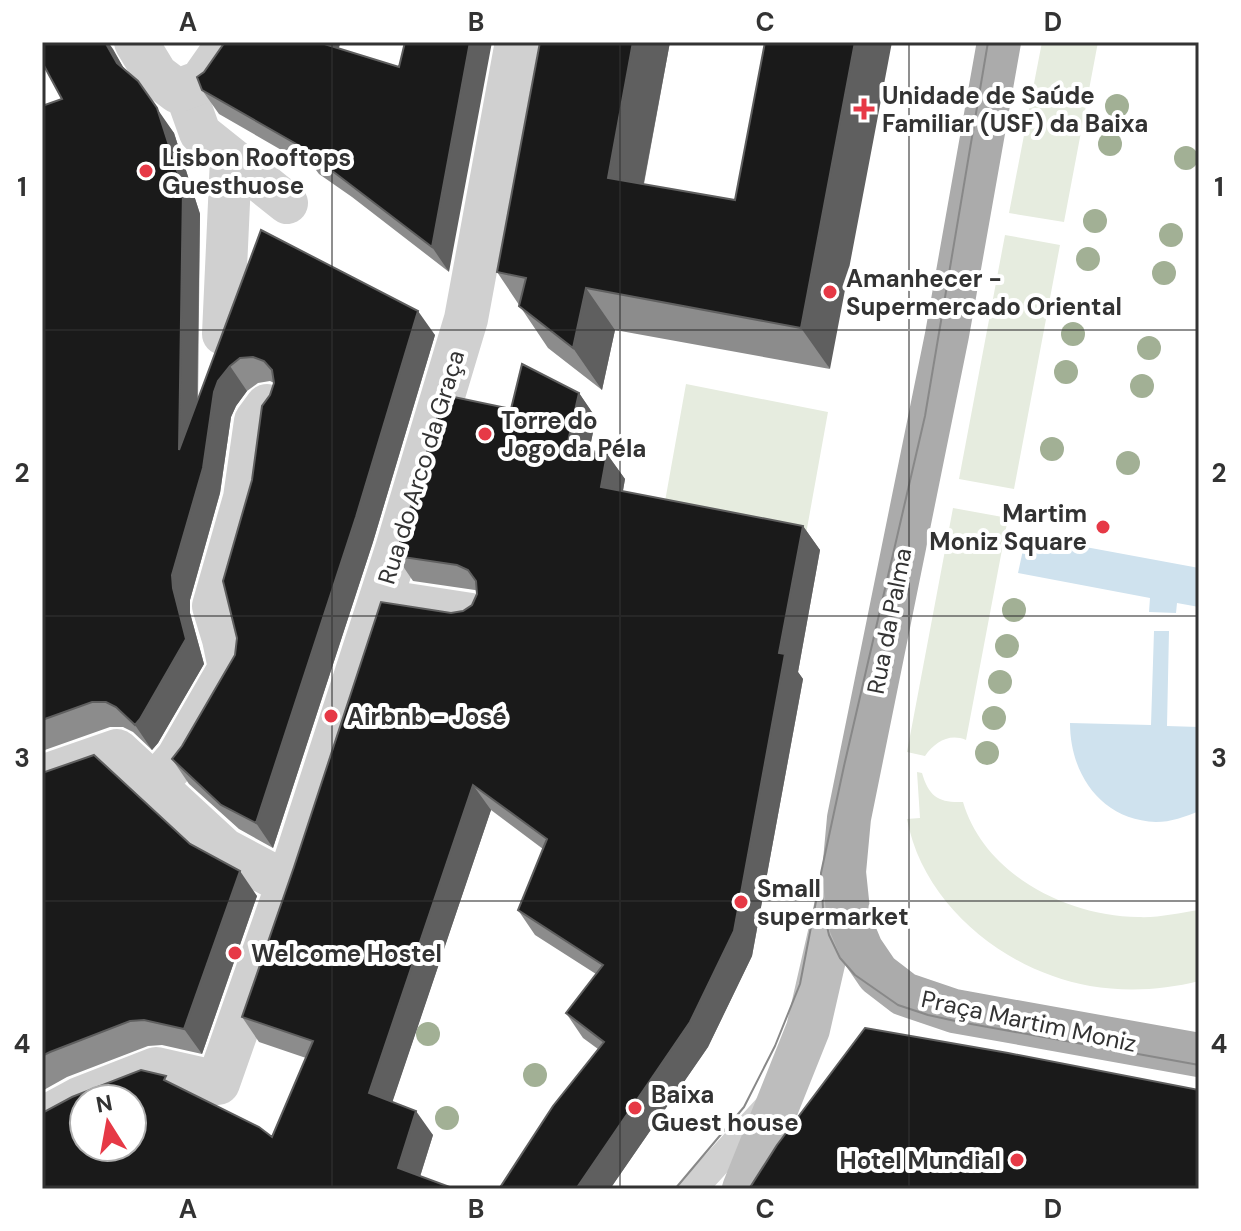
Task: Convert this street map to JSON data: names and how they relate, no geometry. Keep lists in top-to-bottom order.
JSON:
{
  "streets": {
    "main road": ["Rua da Palma", "Praça Martim Moniz"],
    "street": ["Rua do Arco da Graça"]
  },
  "crossings": [
    ["Rua da Palma", "Praça Martim Moniz"]
  ],
  "places": {
    "health": ["Unidade de Saúde Familiar (USF) da Baixa"],
    "other": [
      "Lisbon Rooftops Guesthuose",
      "Amanhecer - Supermercado Oriental",
      "Torre do Jogo da Péla",
      "Martim Moniz Square",
      "Airbnb - José",
      "Small supermarket",
      "Welcome Hostel",
      "Baixa Guest house",
      "Hotel Mundial"
    ]
  },
  "north": "top",
  "grid": {
    "columns": [
      "A",
      "B",
      "C",
      "D"
    ],
    "rows": [
      "1",
      "2",
      "3",
      "4"
    ]
  }
}
